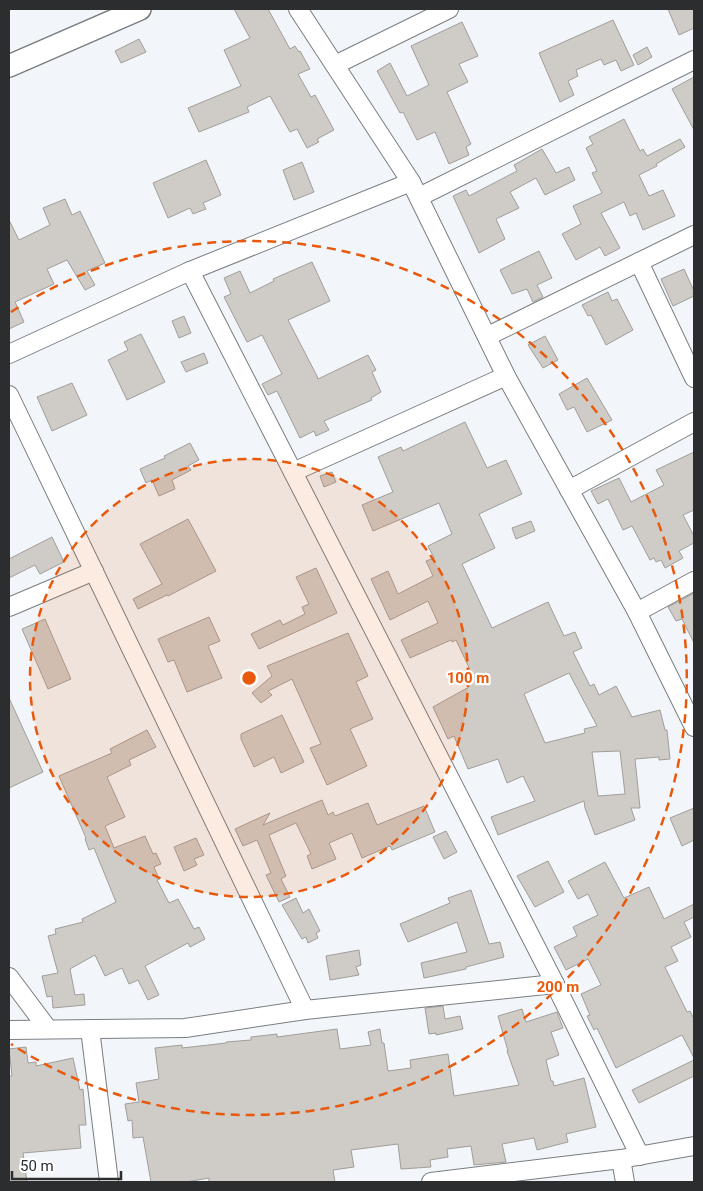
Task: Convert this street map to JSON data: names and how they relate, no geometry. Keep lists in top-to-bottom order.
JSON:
{
  "scale_bar": "50 m",
  "rings": ["100 m", "200 m"]
}
